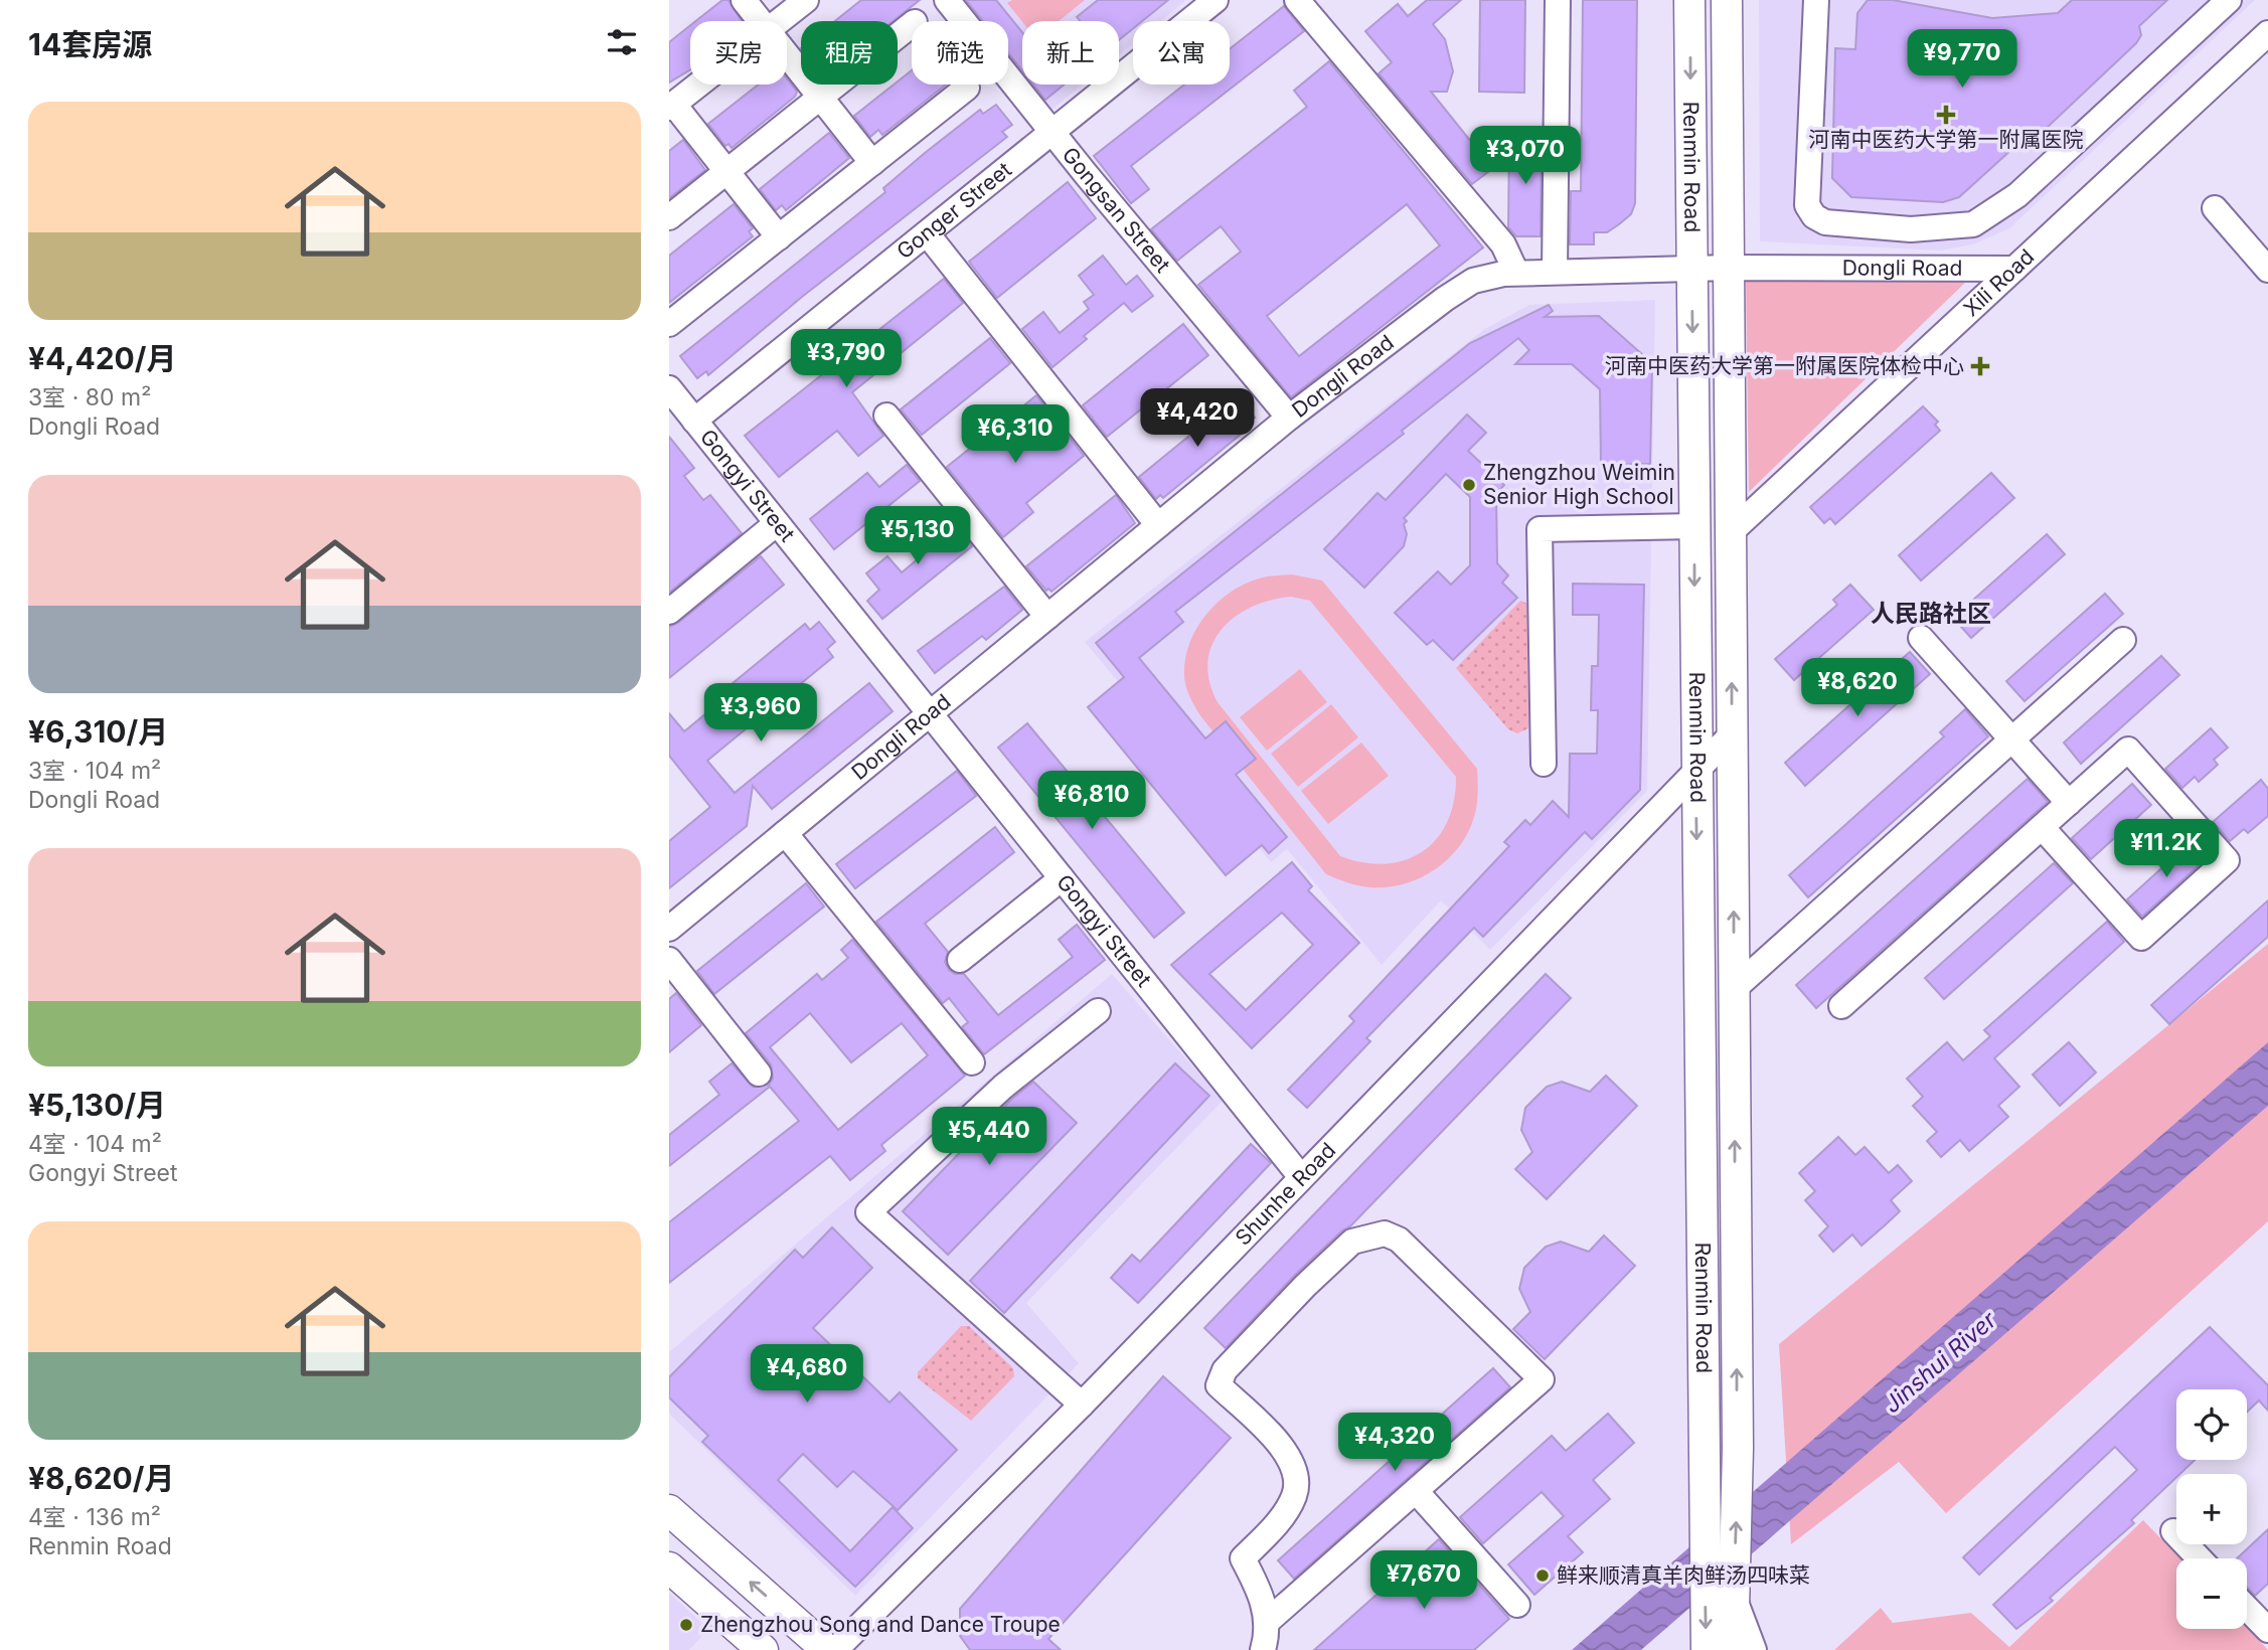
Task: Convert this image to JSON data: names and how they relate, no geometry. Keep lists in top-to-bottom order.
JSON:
{
  "streets": {
    "main road": ["Renmin Road"],
    "street": [
      "Gonger Street",
      "Gongsan Street",
      "Dongli Road",
      "Xili Road",
      "Gongyi Street",
      "Shunhe Road"
    ]
  },
  "crossings": [
    ["Renmin Road", "Dongli Road"],
    ["Renmin Road", "Xili Road"],
    ["Renmin Road", "Shunhe Road"],
    ["Gonger Street", "Gongsan Street"],
    ["Gonger Street", "Gongyi Street"],
    ["Gongsan Street", "Dongli Road"],
    ["Dongli Road", "Xili Road"],
    ["Dongli Road", "Gongyi Street"],
    ["Gongyi Street", "Shunhe Road"]
  ],
  "districts": ["人民路社区"],
  "water": ["Jinshui River"],
  "places": {
    "health": ["河南中医药大学第一附属医院", "河南中医药大学第一附属医院体检中心"],
    "other": ["Zhengzhou Weimin Senior High School", "鲜来顺清真羊肉鲜汤四味菜", "Zhengzhou Song and Dance Troupe"]
  },
  "page": {
    "heading": "14套房源",
    "chip": [
      "买房",
      "租房",
      "筛选",
      "新上",
      "公寓"
    ],
    "price": [
      "¥9,770",
      "¥3,070",
      "¥3,790",
      "¥4,420",
      "¥6,310",
      "¥5,130",
      "¥8,620",
      "¥3,960",
      "¥6,810",
      "¥11.2K",
      "¥5,440",
      "¥4,680",
      "¥4,320",
      "¥7,670"
    ],
    "list": [
      {
        "name": "¥4,420/月",
        "note": "3室 · 80 m² · Dongli Road"
      },
      {
        "name": "¥6,310/月",
        "note": "3室 · 104 m² · Dongli Road"
      },
      {
        "name": "¥5,130/月",
        "note": "4室 · 104 m² · Gongyi Street"
      },
      {
        "name": "¥8,620/月",
        "note": "4室 · 136 m² · Renmin Road"
      }
    ],
    "map_buttons": ["+", "−"]
  }
}
